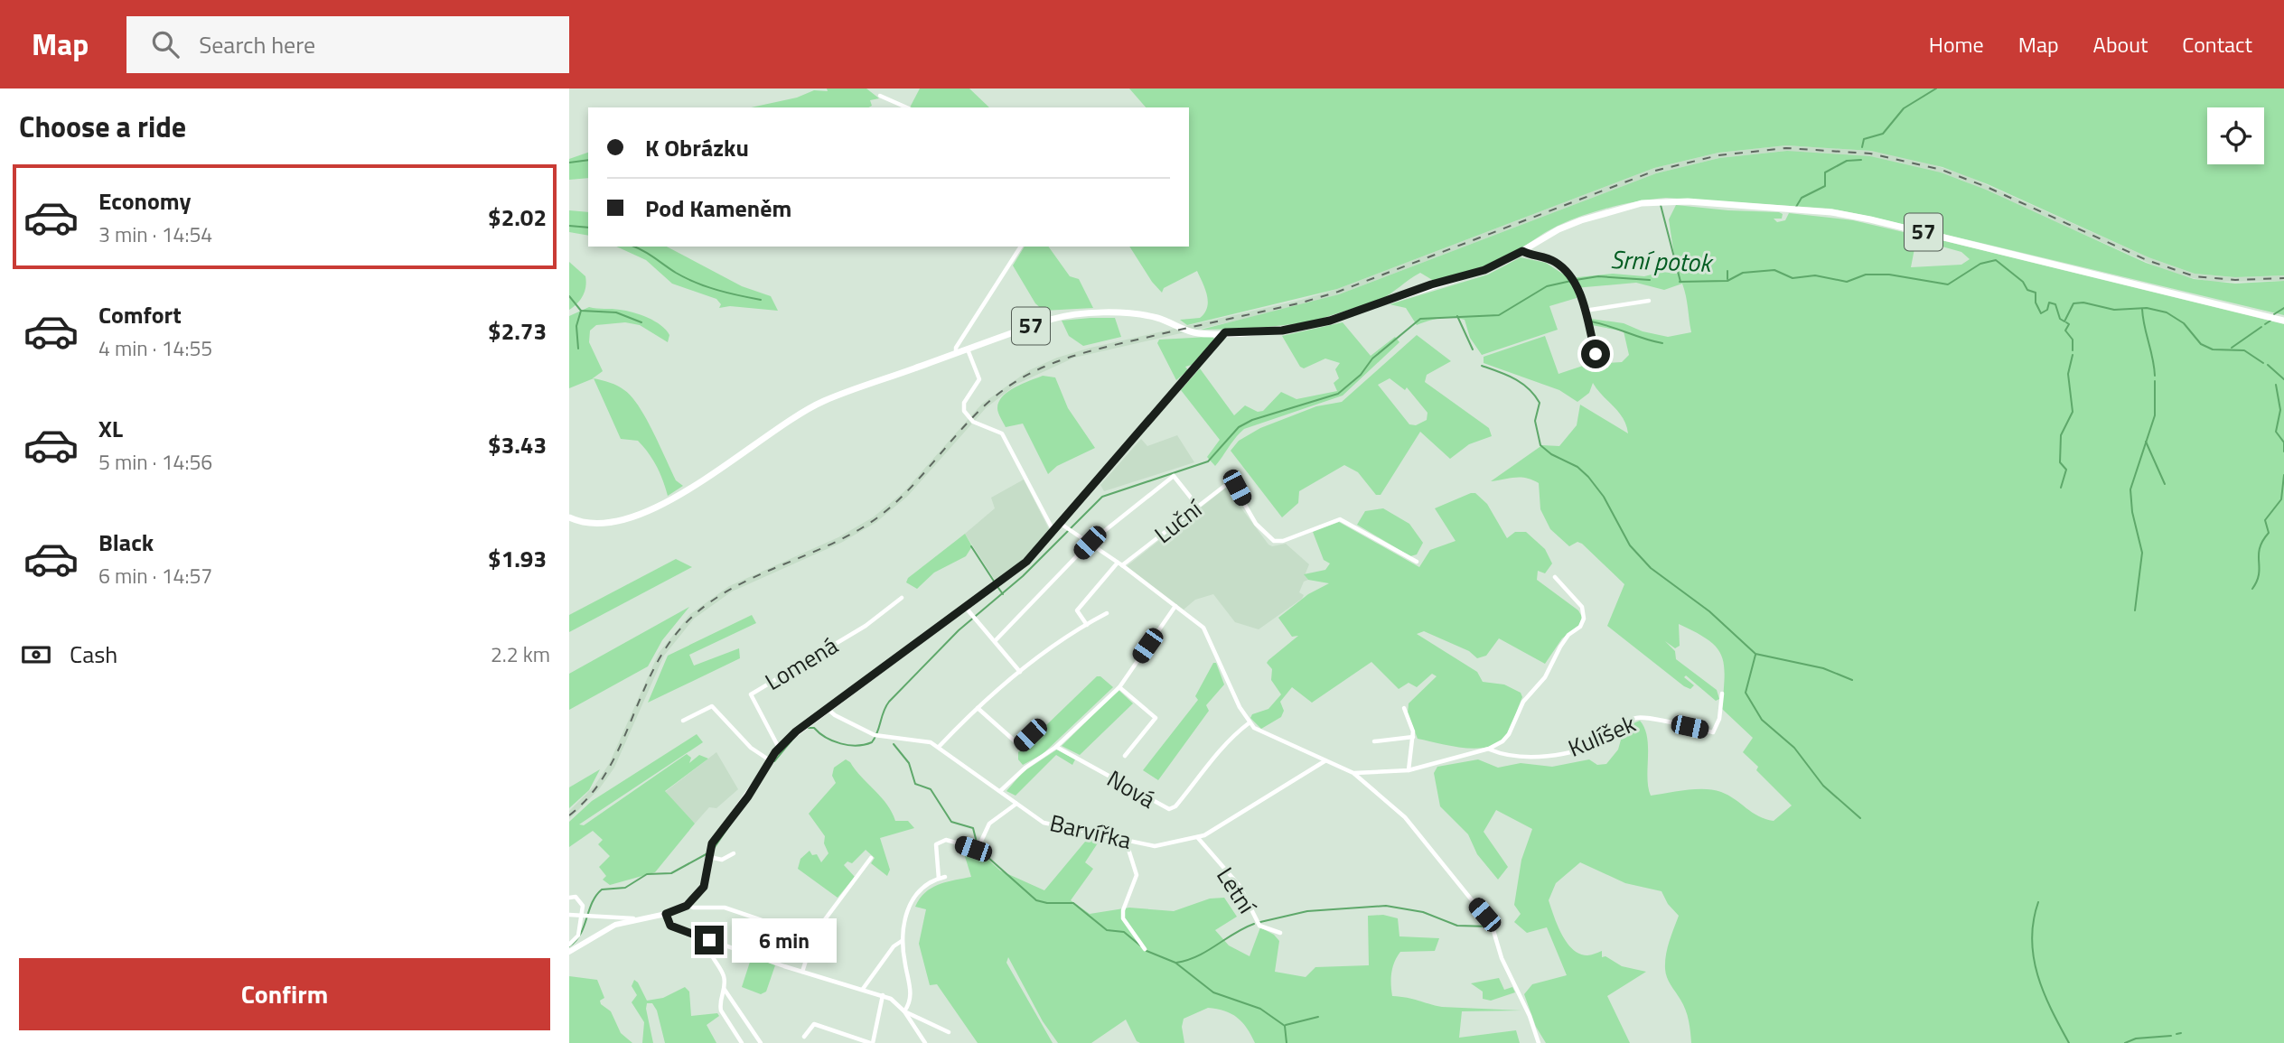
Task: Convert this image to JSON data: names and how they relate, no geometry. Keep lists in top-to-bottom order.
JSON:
{
  "streets": {
    "main road": ["57"],
    "street": [
      "Luční",
      "Lomená",
      "Kulíšek",
      "Nová",
      "Barvířka",
      "Letní"
    ]
  },
  "crossings": [
    ["Barvířka", "Letní"]
  ],
  "water": ["Srní potok"],
  "page": {
    "header": "Map",
    "search": "Search here",
    "nav": [
      "Home",
      "Map",
      "About",
      "Contact"
    ],
    "heading": "Choose a ride",
    "banner": ["K Obrázku", "Pod Kameněm"],
    "list": [
      {
        "name": "Economy",
        "note": "3 min · 14:54",
        "value": "$2.02"
      },
      {
        "name": "Comfort",
        "note": "4 min · 14:55",
        "value": "$2.73"
      },
      {
        "name": "XL",
        "note": "5 min · 14:56",
        "value": "$3.43"
      },
      {
        "name": "Black",
        "note": "6 min · 14:57",
        "value": "$1.93"
      }
    ],
    "pay": ["Cash", "2.2 km"],
    "bubble": "6 min",
    "buttons": "Confirm"
  }
}
